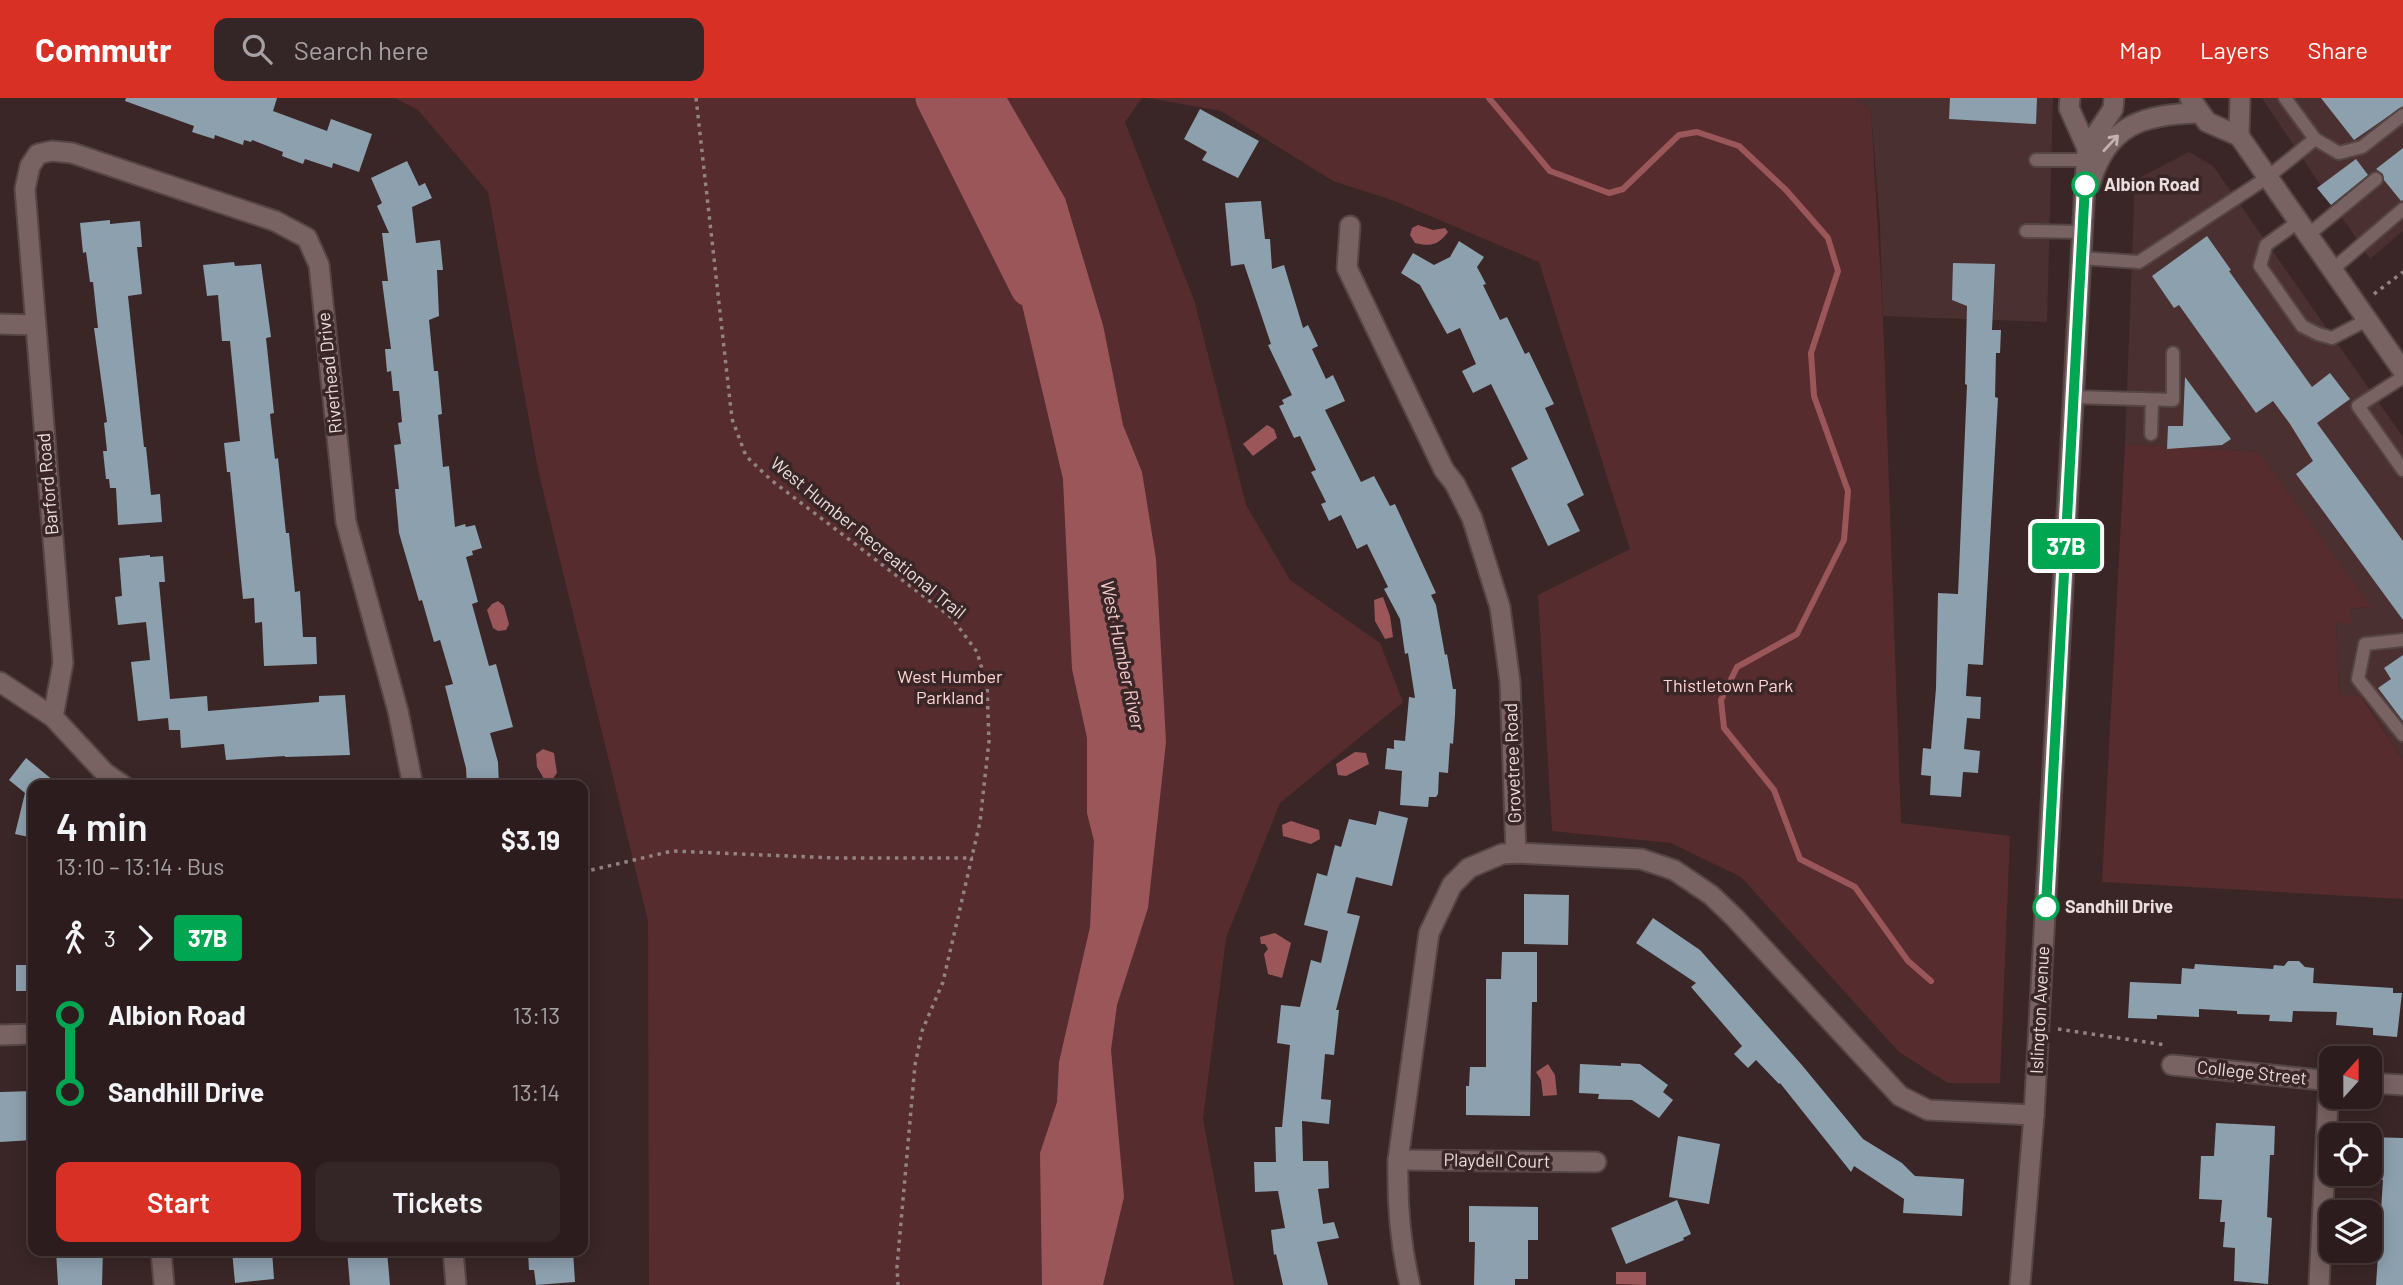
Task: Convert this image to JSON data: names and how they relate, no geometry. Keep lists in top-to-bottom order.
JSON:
{
  "streets": {
    "street": [
      "Riverhead Drive",
      "Barford Road",
      "Grovetree Road",
      "Islington Avenue",
      "College Street",
      "Playdell Court"
    ],
    "path": ["West Humber Recreational Trail"]
  },
  "crossings": [
    ["Riverhead Drive", "Barford Road"]
  ],
  "water": ["West Humber River"],
  "parks": ["West Humber Parkland", "Thistletown Park"],
  "places": ["Albion Road", "Sandhill Drive"],
  "lines": ["bus line 37B"],
  "north": "top",
  "page": {
    "header": "Commutr",
    "search": "Search here",
    "nav": ["Map", "Layers", "Share"],
    "on_map": "37B",
    "heading": ["4 min", "13:10 – 13:14 · Bus", "$3.19"],
    "legs": ["3", "37B"],
    "list": [
      {
        "name": "Albion Road",
        "value": "13:13"
      },
      {
        "name": "Sandhill Drive",
        "value": "13:14"
      }
    ],
    "buttons": ["Start", "Tickets"]
  }
}
